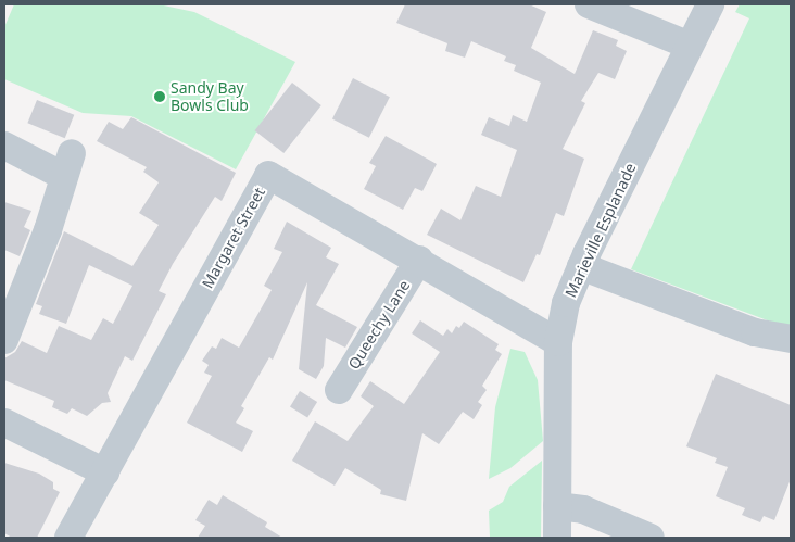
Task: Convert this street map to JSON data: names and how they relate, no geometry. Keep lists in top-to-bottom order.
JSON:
{
  "streets": {
    "street": ["Marieville Esplanade", "Margaret Street", "Queechy Lane"]
  },
  "crossings": [
    ["Marieville Esplanade", "Margaret Street"],
    ["Margaret Street", "Queechy Lane"]
  ],
  "places": ["Sandy Bay Bowls Club"]
}
